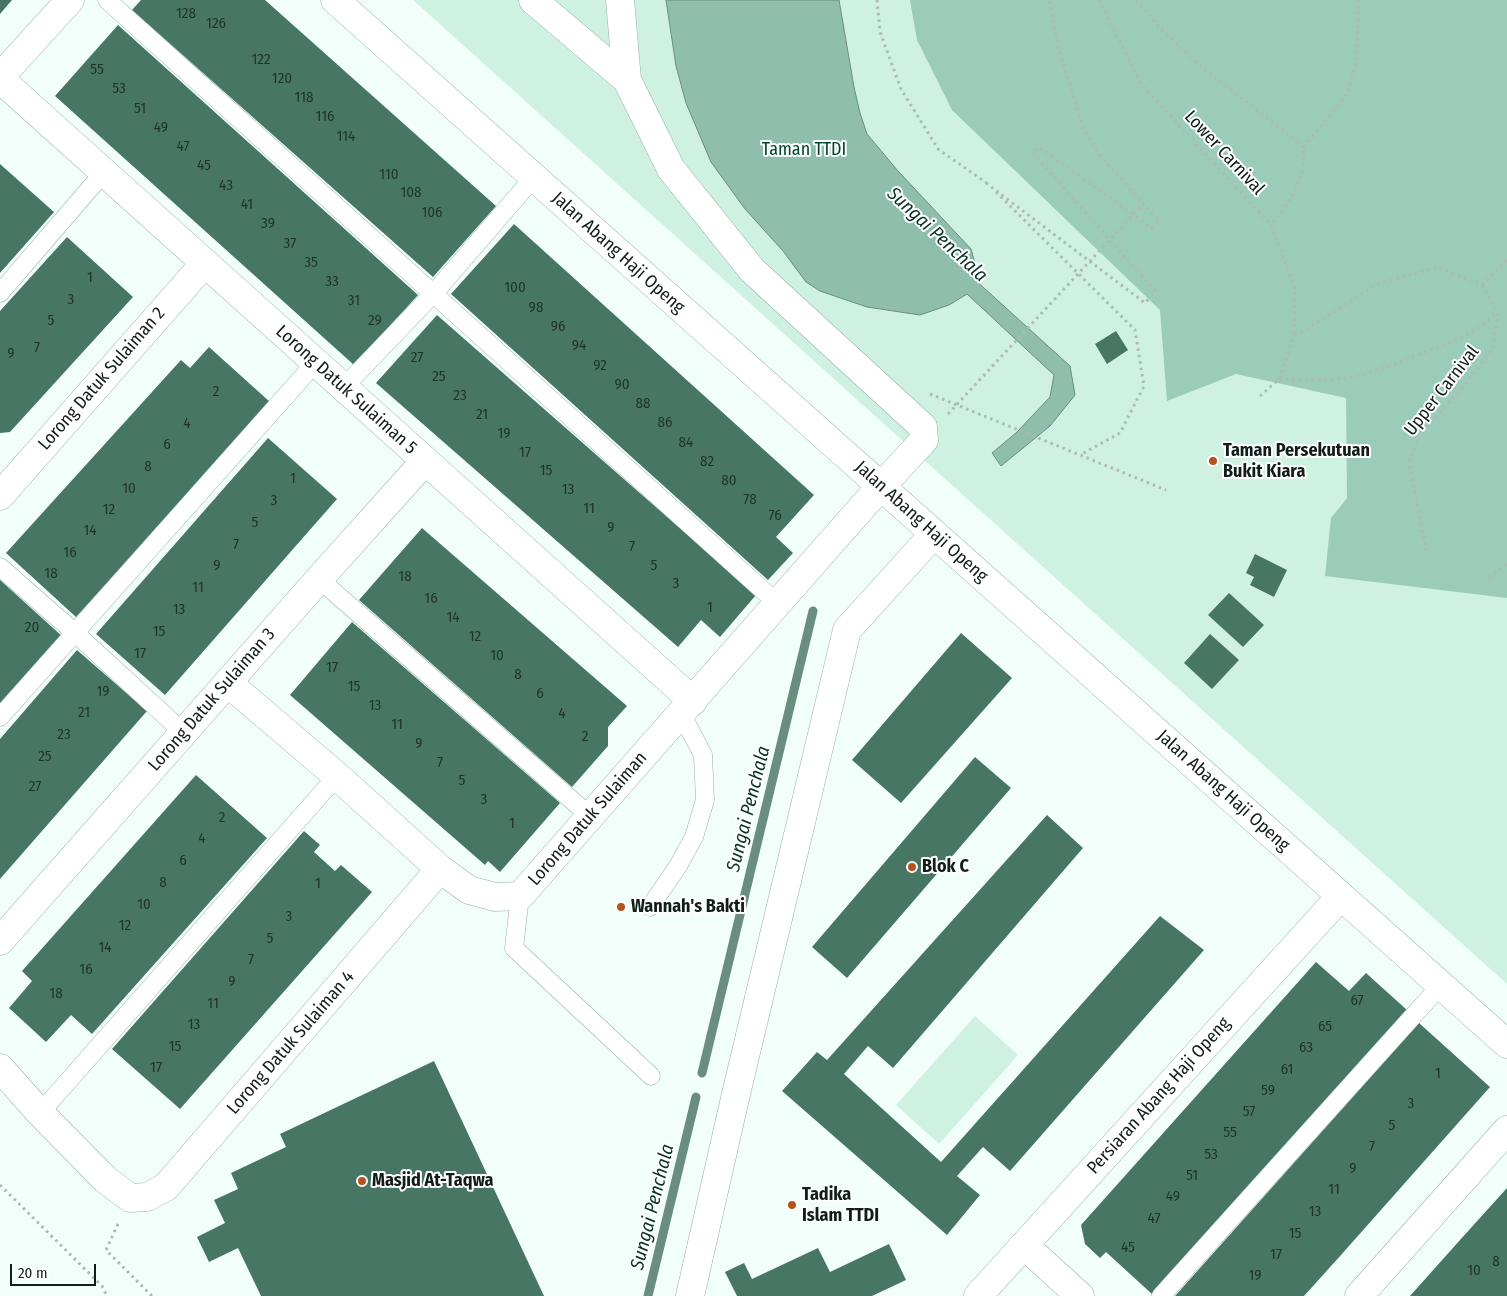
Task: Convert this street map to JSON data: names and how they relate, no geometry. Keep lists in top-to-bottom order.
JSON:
{
  "streets": {
    "street": [
      "Jalan Abang Haji Openg",
      "Lorong Datuk Sulaiman 2",
      "Lorong Datuk Sulaiman 5",
      "Lorong Datuk Sulaiman 3",
      "Lorong Datuk Sulaiman",
      "Lorong Datuk Sulaiman 4",
      "Persiaran Abang Haji Openg"
    ],
    "path": ["Lower Carnival", "Upper Carnival"]
  },
  "crossings": [
    ["Jalan Abang Haji Openg", "Lorong Datuk Sulaiman"],
    ["Jalan Abang Haji Openg", "Persiaran Abang Haji Openg"],
    ["Lorong Datuk Sulaiman 2", "Lorong Datuk Sulaiman 5"],
    ["Lorong Datuk Sulaiman 5", "Lorong Datuk Sulaiman 3"],
    ["Lorong Datuk Sulaiman 5", "Lorong Datuk Sulaiman"],
    ["Lorong Datuk Sulaiman 3", "Lorong Datuk Sulaiman"],
    ["Lorong Datuk Sulaiman", "Lorong Datuk Sulaiman 4"]
  ],
  "water": ["Sungai Penchala"],
  "parks": ["Taman TTDI"],
  "places": [
    "Taman Persekutuan Bukit Kiara",
    "Blok C",
    "Wannah's Bakti",
    "Masjid At-Taqwa",
    "Tadika Islam TTDI"
  ],
  "house_numbers": [
    "128",
    "126",
    "122",
    "55",
    "120",
    "53",
    "118",
    "51",
    "116",
    "49",
    "114",
    "47",
    "45",
    "110",
    "43",
    "108",
    "41",
    "106",
    "39",
    "37",
    "35",
    "1",
    "33",
    "100",
    "3",
    "31",
    "98",
    "5",
    "29",
    "96",
    "94",
    "7",
    "9",
    "27",
    "92",
    "25",
    "90",
    "2",
    "23",
    "88",
    "21",
    "86",
    "4",
    "19",
    "84",
    "6",
    "17",
    "82",
    "8",
    "15",
    "1",
    "80",
    "10",
    "13",
    "78",
    "3",
    "11",
    "12",
    "76",
    "5",
    "9",
    "14",
    "7",
    "7",
    "16",
    "9",
    "5",
    "18",
    "18",
    "3",
    "11",
    "16",
    "1",
    "13",
    "14",
    "20",
    "15",
    "12",
    "17",
    "10",
    "17",
    "8",
    "15",
    "19",
    "6",
    "13",
    "21",
    "4",
    "11",
    "23",
    "2",
    "9",
    "25",
    "7",
    "5",
    "27",
    "3",
    "2",
    "1",
    "4",
    "6",
    "8",
    "1",
    "10",
    "3",
    "12",
    "5",
    "14",
    "7",
    "16",
    "9",
    "18",
    "67",
    "11",
    "13",
    "65",
    "15",
    "63",
    "17",
    "61",
    "1",
    "59",
    "3",
    "57",
    "5",
    "55",
    "7",
    "53",
    "9",
    "51",
    "11",
    "49",
    "13",
    "47",
    "15",
    "45",
    "17",
    "8",
    "10",
    "19"
  ],
  "scale_bar": "20 m"
}
